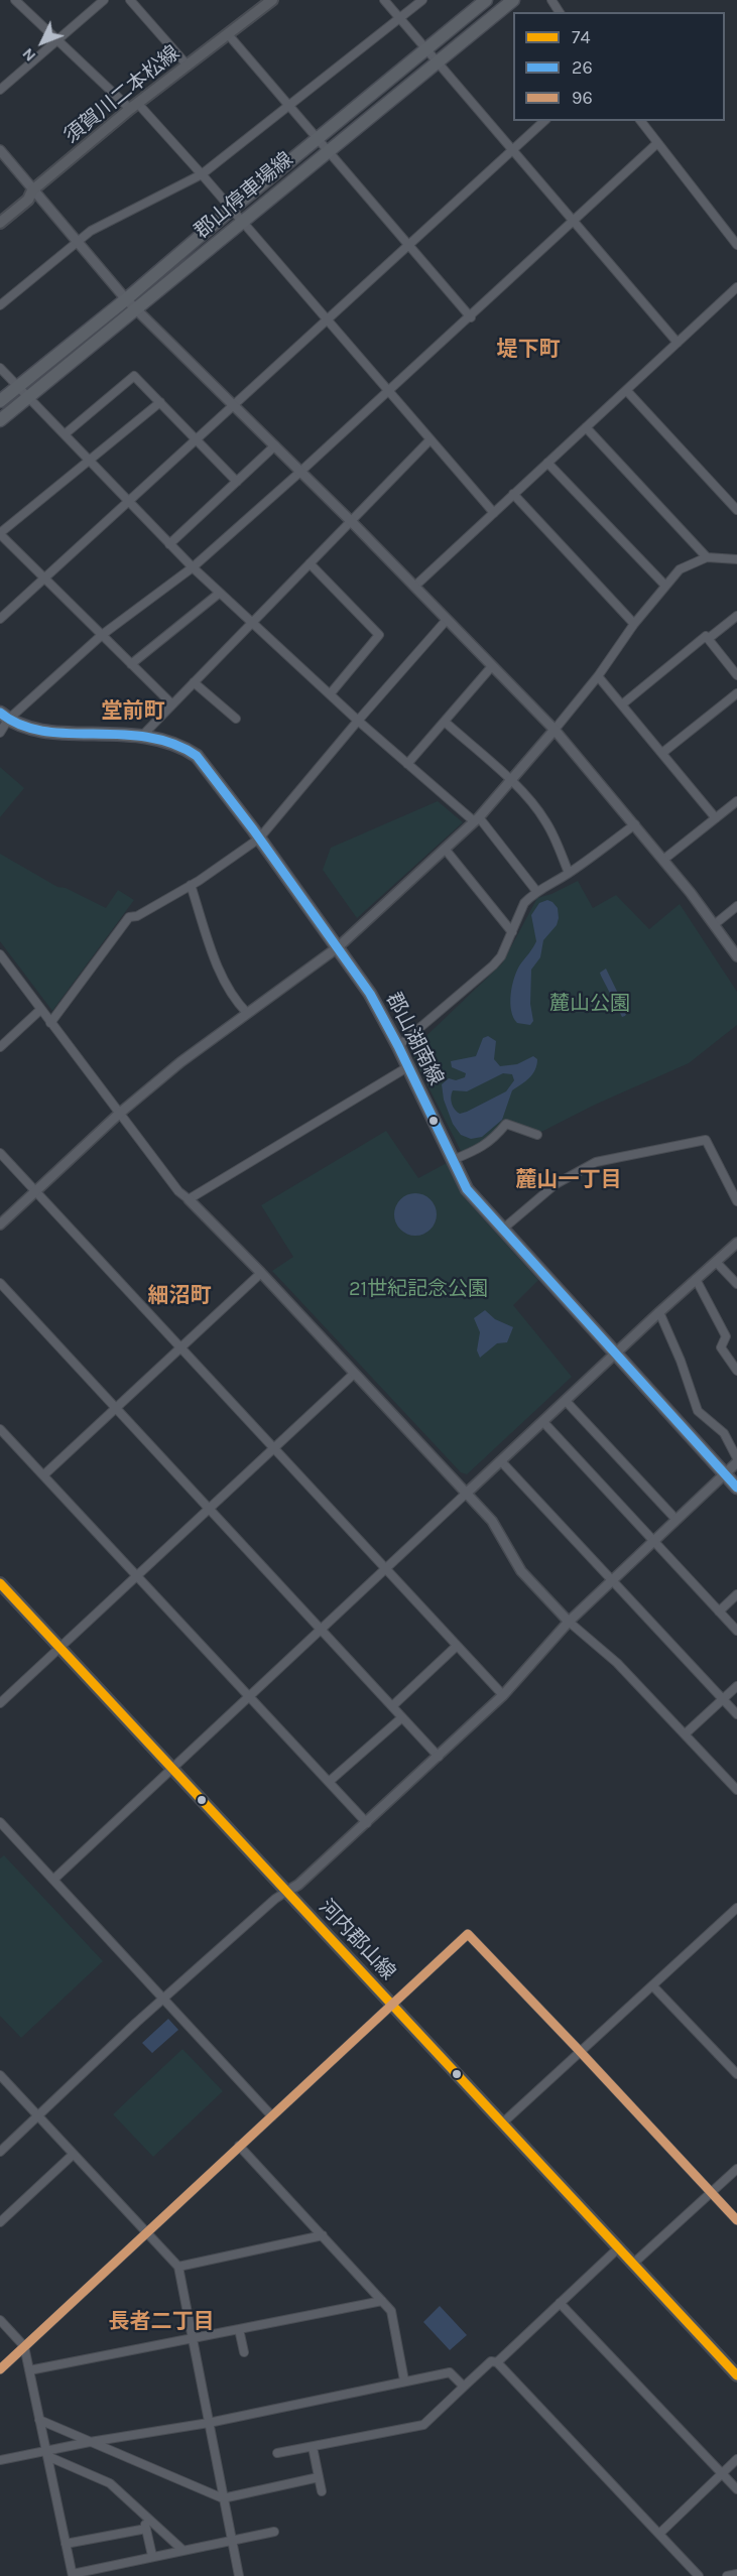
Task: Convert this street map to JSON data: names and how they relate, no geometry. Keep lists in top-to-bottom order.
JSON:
{
  "streets": {
    "main road": [
      "須賀川二本松線",
      "郡山停車場線",
      "郡山湖南線",
      "河内郡山線"
    ]
  },
  "districts": [
    "堤下町",
    "堂前町",
    "麓山一丁目",
    "細沼町",
    "長者二丁目"
  ],
  "parks": ["麓山公園", "21世紀記念公園"],
  "lines": ["transit line 26", "transit line 74", "transit line 96"],
  "legend": ["74", "26", "96"],
  "north": "bottom left"
}
